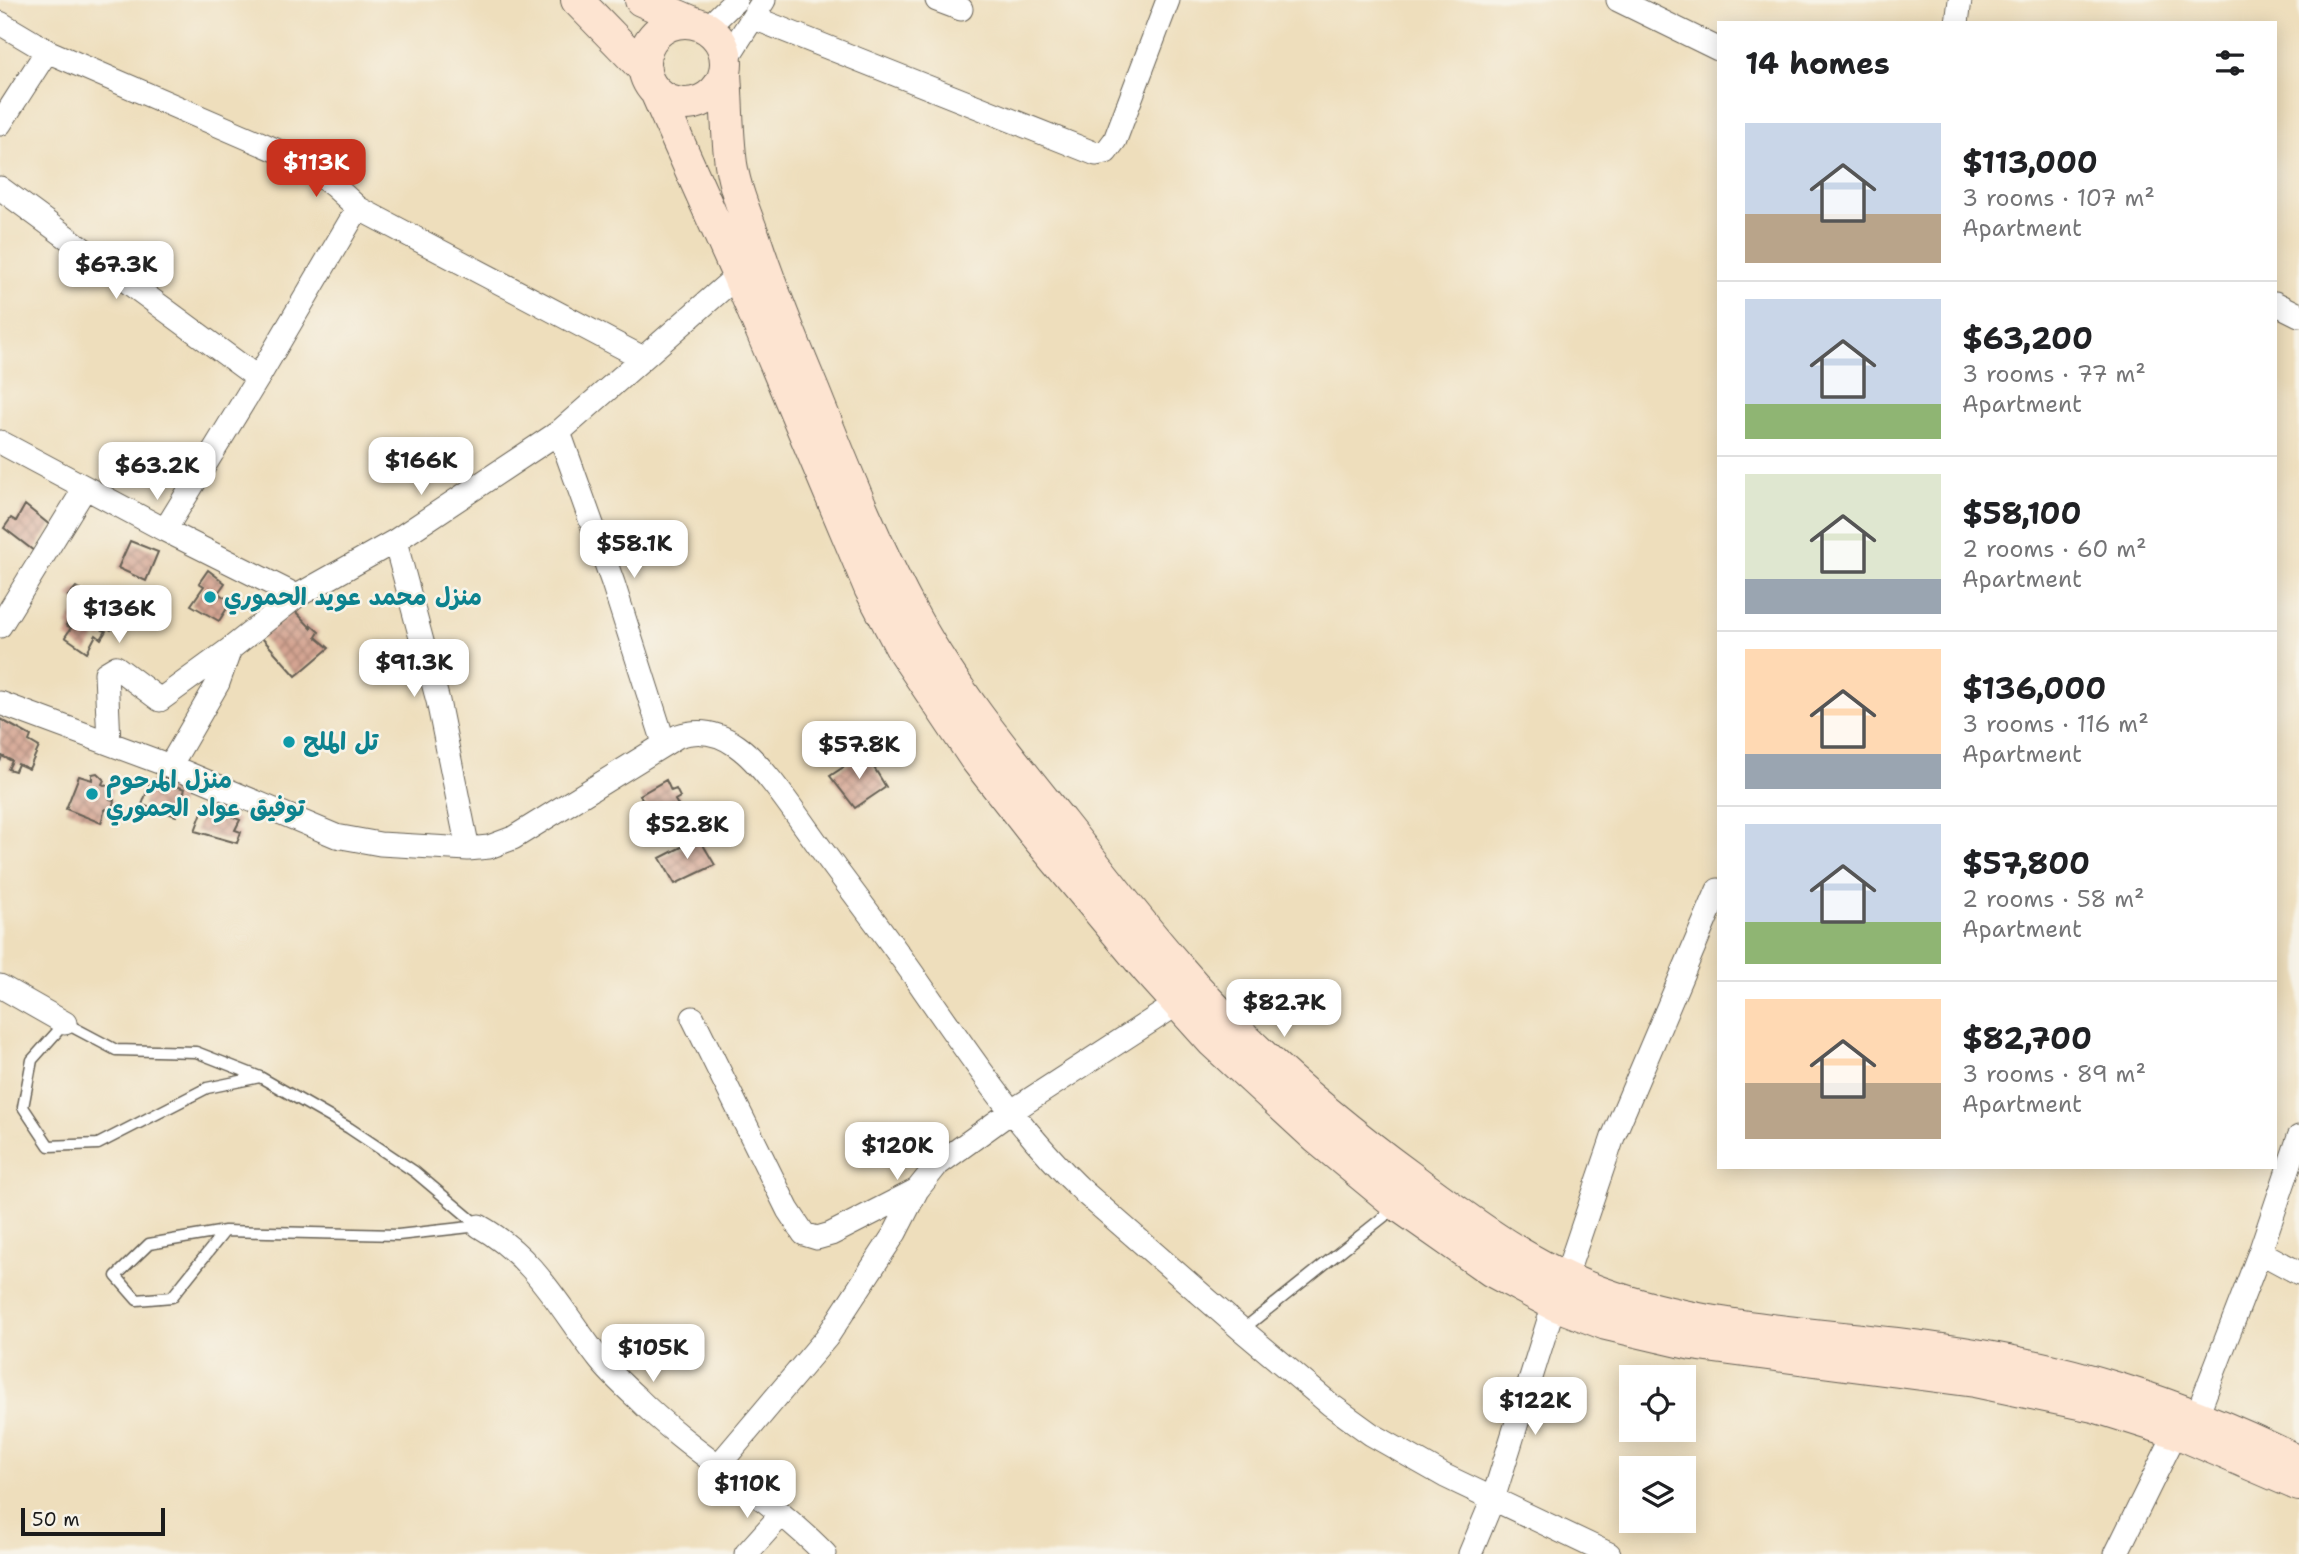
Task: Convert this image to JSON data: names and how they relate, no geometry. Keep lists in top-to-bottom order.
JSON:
{
  "places": ["منزل محمد عويد الحموري", "تل الملح", "منزل المرحوم توفيق عواد الحموري"],
  "scale_bar": "50 m",
  "page": {
    "heading": "14 homes",
    "list": [
      {
        "name": "$113,000",
        "note": "3 rooms · 107 m² · Apartment"
      },
      {
        "name": "$63,200",
        "note": "3 rooms · 77 m² · Apartment"
      },
      {
        "name": "$58,100",
        "note": "2 rooms · 60 m² · Apartment"
      },
      {
        "name": "$136,000",
        "note": "3 rooms · 116 m² · Apartment"
      },
      {
        "name": "$57,800",
        "note": "2 rooms · 58 m² · Apartment"
      },
      {
        "name": "$82,700",
        "note": "3 rooms · 89 m² · Apartment"
      }
    ],
    "price": [
      "$113K",
      "$67.3K",
      "$166K",
      "$63.2K",
      "$58.1K",
      "$136K",
      "$91.3K",
      "$57.8K",
      "$52.8K",
      "$82.7K",
      "$120K",
      "$105K",
      "$122K",
      "$110K"
    ],
    "scale": "50 m"
  }
}
